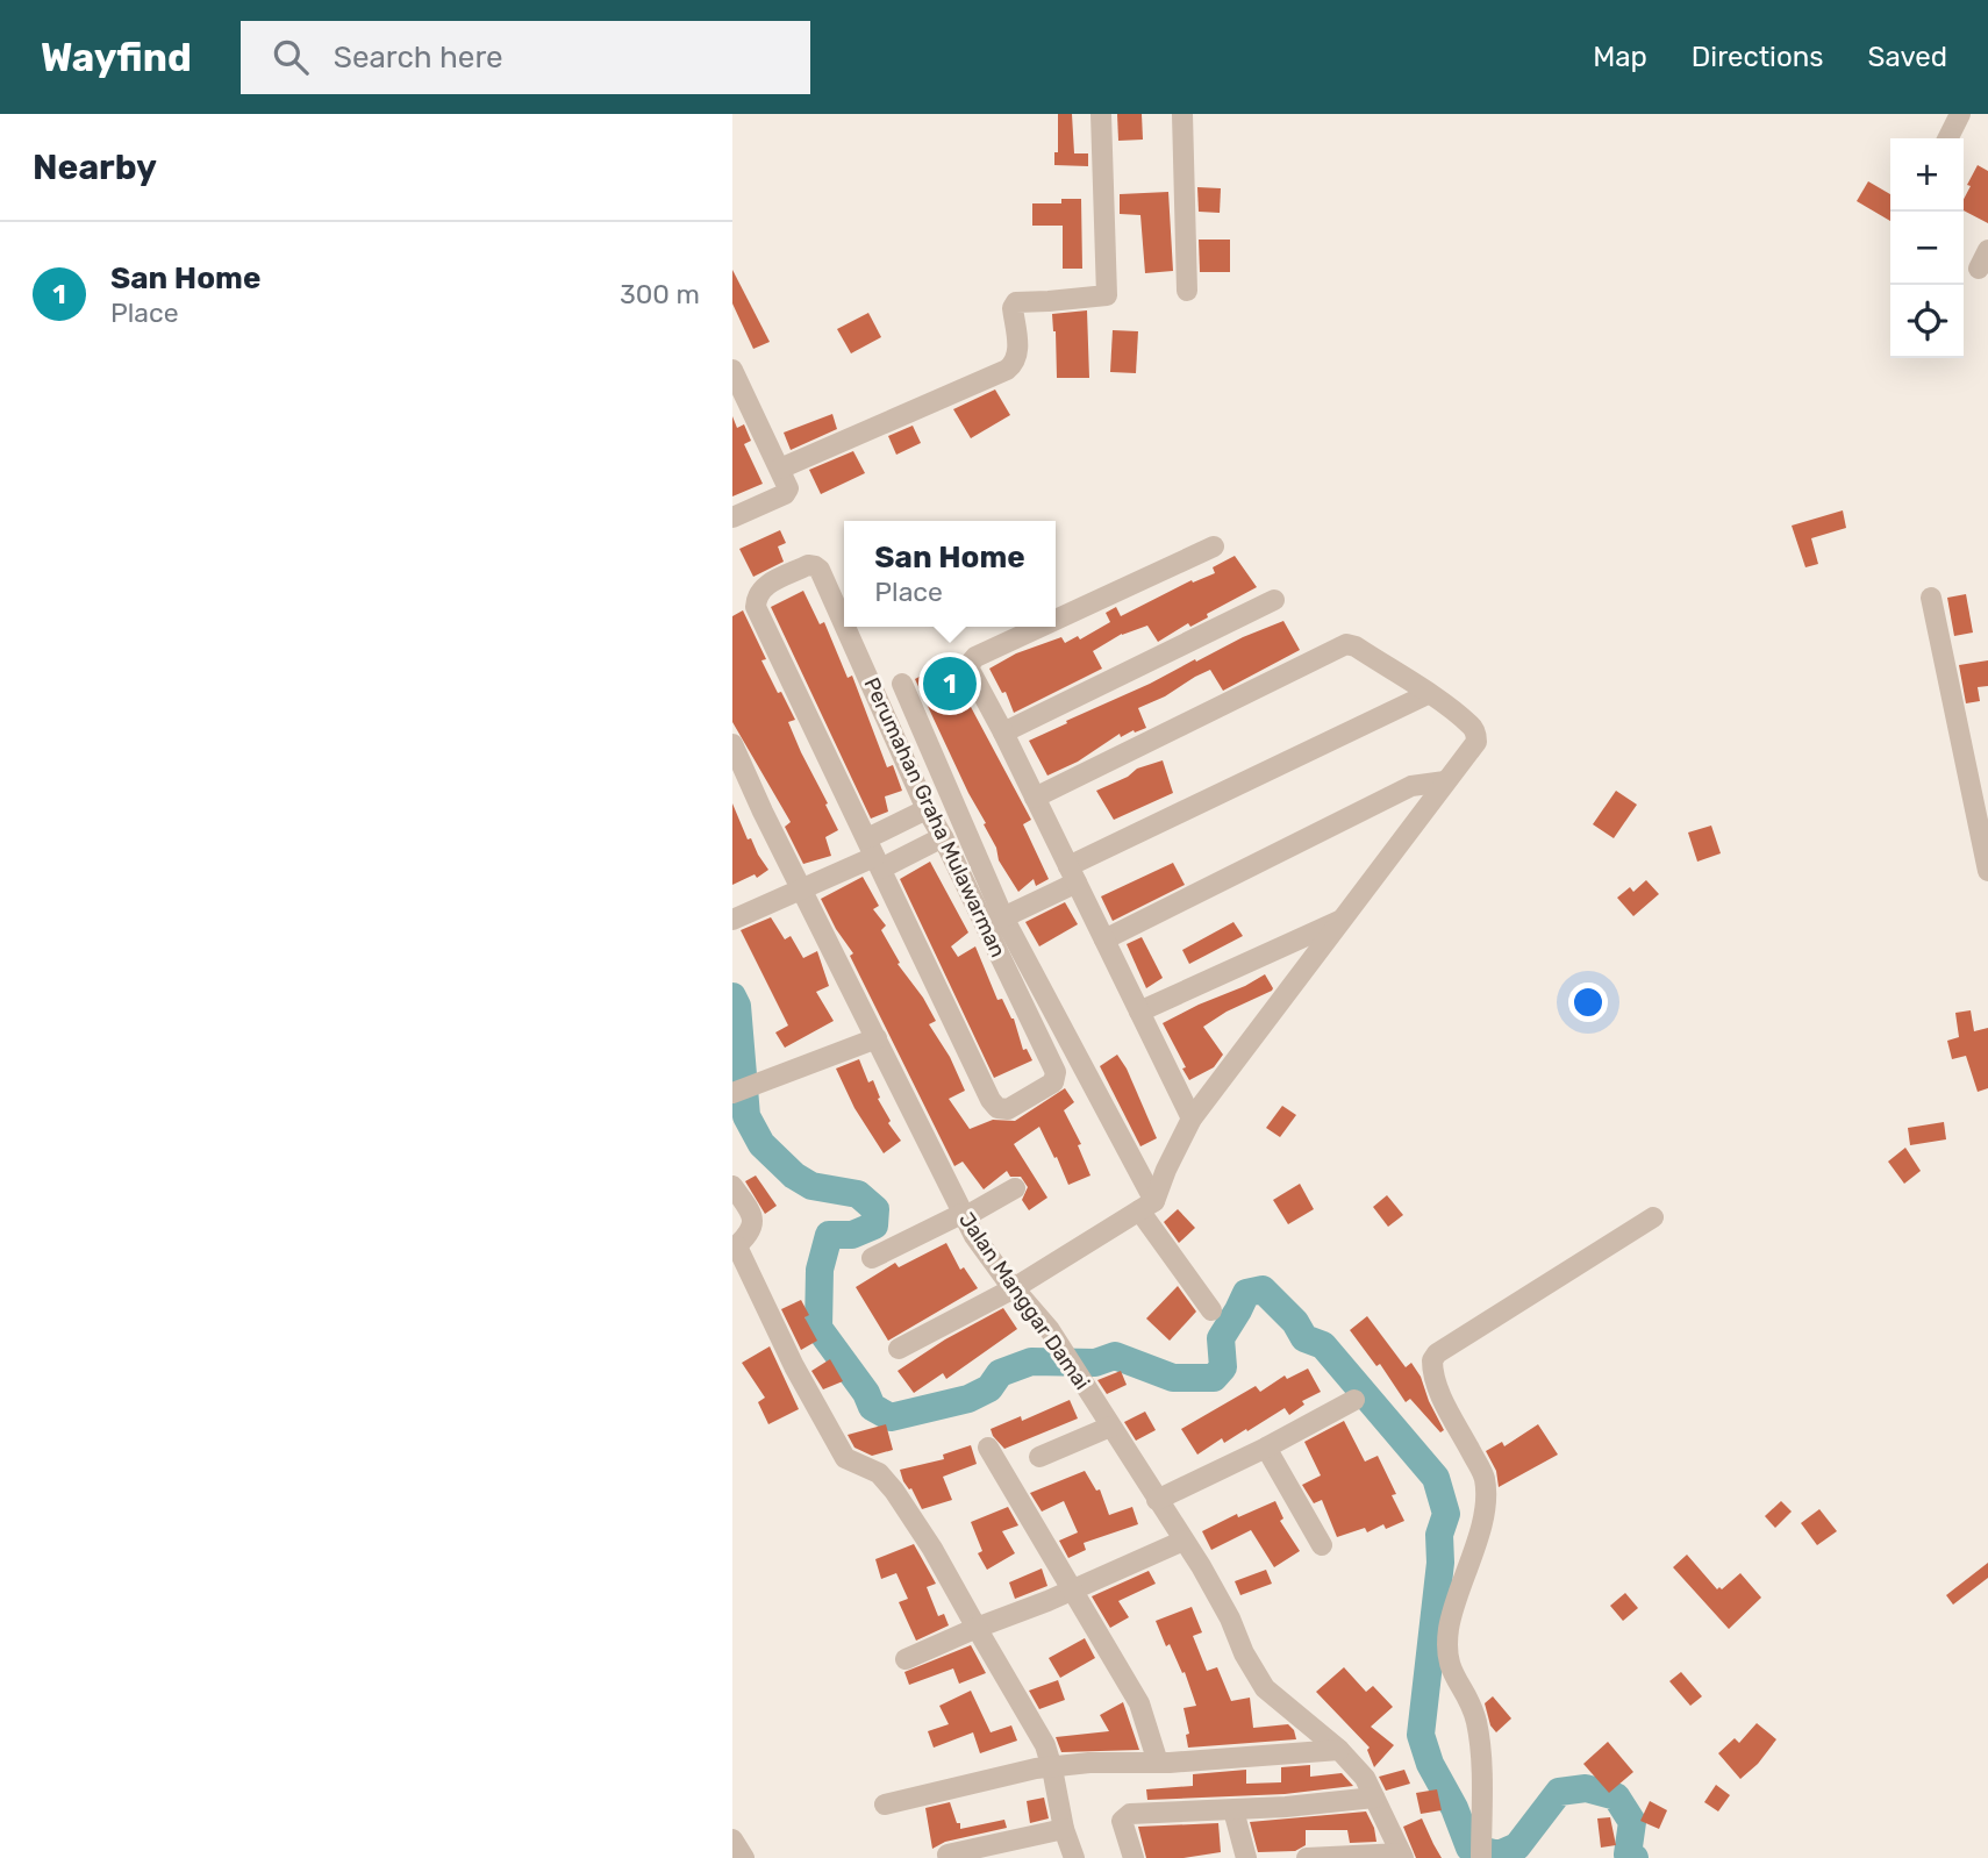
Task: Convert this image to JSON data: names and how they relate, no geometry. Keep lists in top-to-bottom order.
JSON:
{
  "streets": {
    "street": ["Perumahan Graha Mulawarman", "Jalan Manggar Damai"]
  },
  "page": {
    "header": "Wayfind",
    "search": "Search here",
    "nav": ["Map", "Directions", "Saved"],
    "heading": "Nearby",
    "map_buttons": ["+", "−"],
    "list": [
      {
        "mark": "1",
        "name": "San Home",
        "note": "Place",
        "value": "300 m"
      }
    ],
    "popup": ["San Home", "Place"],
    "pins": "1"
  }
}
